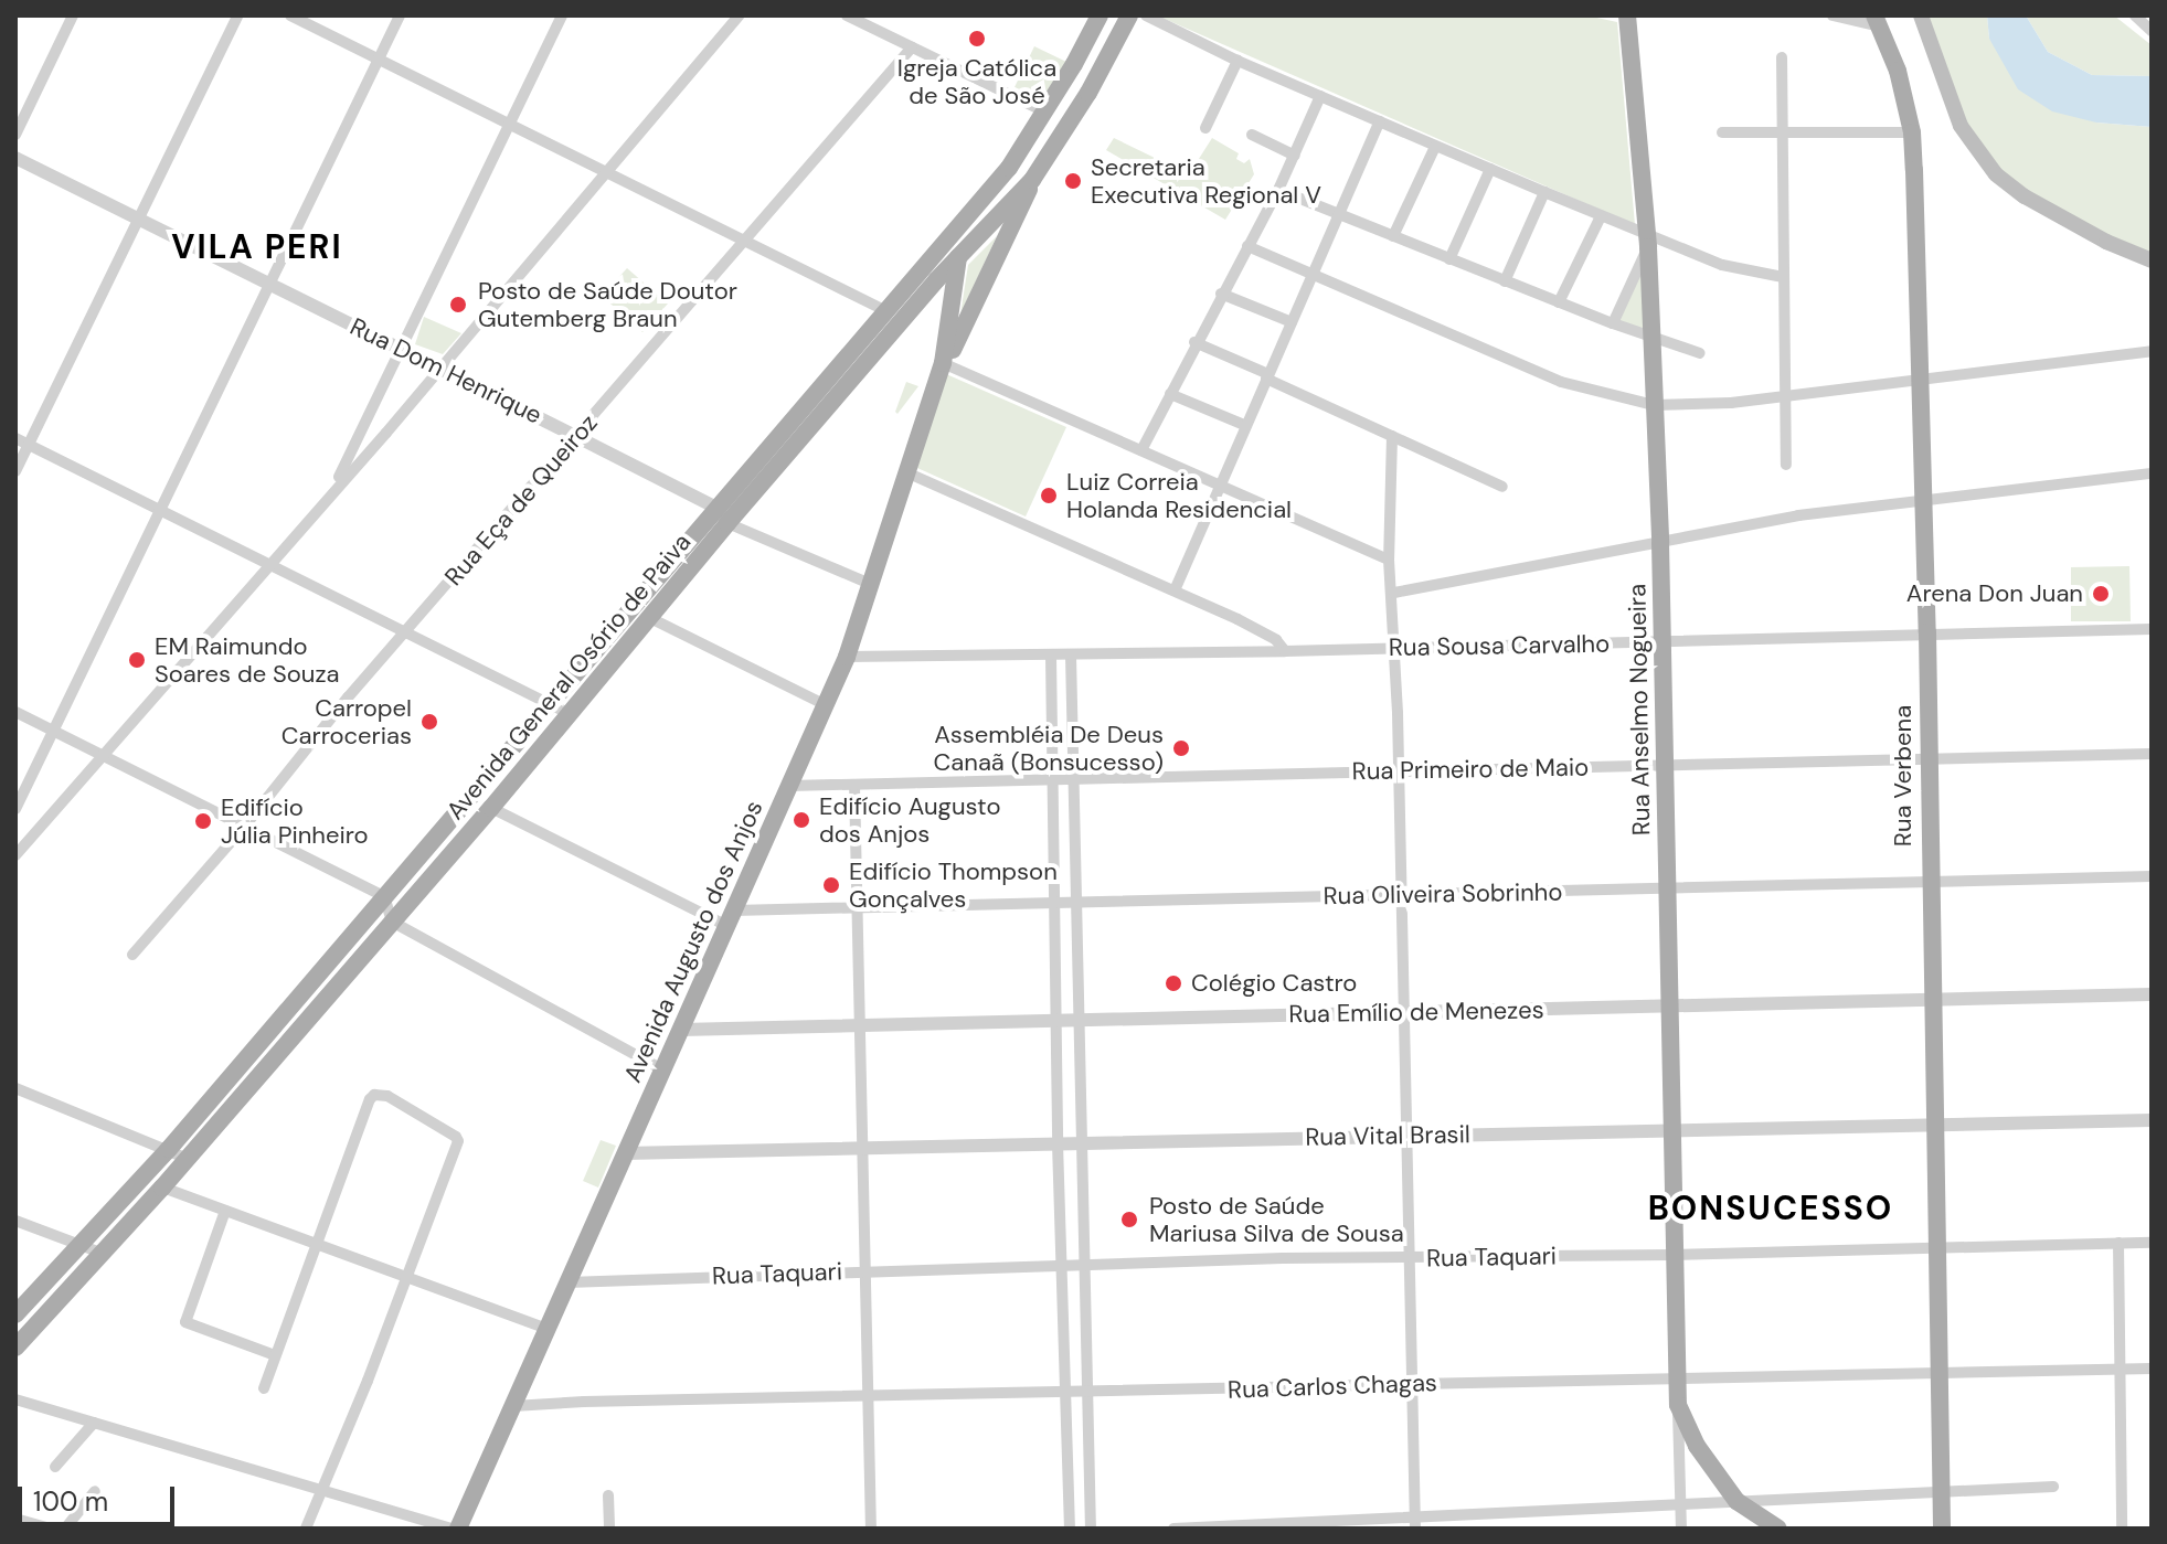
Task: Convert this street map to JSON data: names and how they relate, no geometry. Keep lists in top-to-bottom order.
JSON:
{
  "streets": {
    "main road": [
      "Avenida General Osório de Paiva",
      "Rua Anselmo Nogueira",
      "Rua Verbena",
      "Avenida Augusto dos Anjos"
    ],
    "street": [
      "Rua Dom Henrique",
      "Rua Eça de Queiroz",
      "Rua Sousa Carvalho",
      "Rua Primeiro de Maio",
      "Rua Oliveira Sobrinho",
      "Rua Emílio de Menezes",
      "Rua Vital Brasil",
      "Rua Taquari",
      "Rua Carlos Chagas"
    ]
  },
  "crossings": [
    ["Rua Dom Henrique", "Rua Eça de Queiroz"],
    ["Rua Dom Henrique", "Avenida General Osório de Paiva"],
    ["Rua Dom Henrique", "Avenida Augusto dos Anjos"],
    ["Rua Sousa Carvalho", "Rua Anselmo Nogueira"],
    ["Rua Sousa Carvalho", "Rua Verbena"],
    ["Rua Sousa Carvalho", "Avenida Augusto dos Anjos"],
    ["Avenida General Osório de Paiva", "Rua Oliveira Sobrinho"],
    ["Avenida General Osório de Paiva", "Avenida Augusto dos Anjos"],
    ["Rua Anselmo Nogueira", "Rua Primeiro de Maio"],
    ["Rua Anselmo Nogueira", "Rua Oliveira Sobrinho"],
    ["Rua Anselmo Nogueira", "Rua Emílio de Menezes"],
    ["Rua Anselmo Nogueira", "Rua Vital Brasil"],
    ["Rua Anselmo Nogueira", "Rua Taquari"],
    ["Rua Anselmo Nogueira", "Rua Carlos Chagas"],
    ["Rua Primeiro de Maio", "Rua Verbena"],
    ["Rua Primeiro de Maio", "Avenida Augusto dos Anjos"],
    ["Rua Verbena", "Rua Oliveira Sobrinho"],
    ["Rua Verbena", "Rua Emílio de Menezes"],
    ["Rua Verbena", "Rua Vital Brasil"],
    ["Rua Verbena", "Rua Taquari"],
    ["Rua Verbena", "Rua Carlos Chagas"],
    ["Rua Oliveira Sobrinho", "Avenida Augusto dos Anjos"],
    ["Avenida Augusto dos Anjos", "Rua Emílio de Menezes"],
    ["Avenida Augusto dos Anjos", "Rua Vital Brasil"],
    ["Avenida Augusto dos Anjos", "Rua Taquari"],
    ["Avenida Augusto dos Anjos", "Rua Carlos Chagas"]
  ],
  "districts": ["VILA PERI", "BONSUCESSO"],
  "places": [
    "Igreja Católica de São José",
    "Secretaria Executiva Regional V",
    "Posto de Saúde Doutor Gutemberg Braun",
    "Luiz Correia Holanda Residencial",
    "Arena Don Juan",
    "EM Raimundo Soares de Souza",
    "Carropel Carrocerias",
    "Assembléia De Deus Canaã (Bonsucesso)",
    "Edifício Augusto dos Anjos",
    "Edifício Júlia Pinheiro",
    "Edifício Thompson Gonçalves",
    "Colégio Castro",
    "Posto de Saúde Mariusa Silva de Sousa"
  ],
  "scale_bar": "100 m"
}
